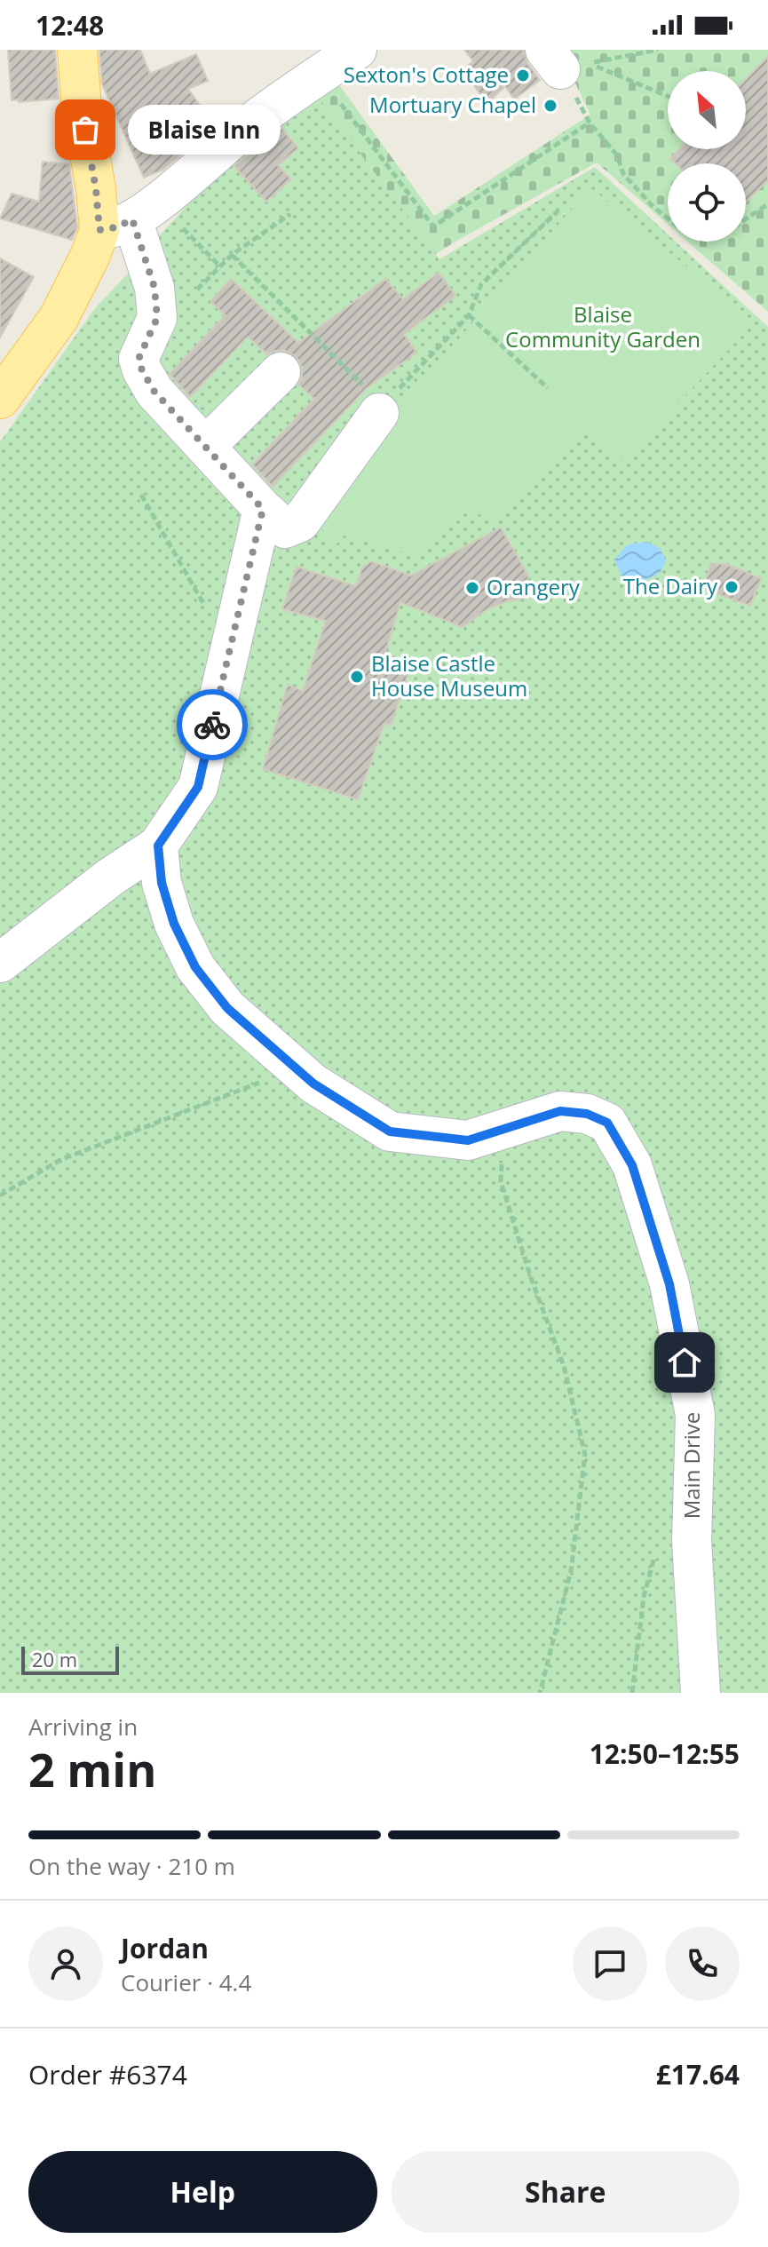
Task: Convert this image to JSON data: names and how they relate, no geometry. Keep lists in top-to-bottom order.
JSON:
{
  "streets": {
    "street": ["Main Drive"]
  },
  "parks": ["Blaise Community Garden"],
  "places": [
    "Sexton's Cottage",
    "Mortuary Chapel",
    "Blaise Inn",
    "The Dairy",
    "Orangery",
    "Blaise Castle House Museum"
  ],
  "scale_bar": "20 m",
  "north": "top left",
  "page": {
    "status": "12:48",
    "bubble": "Blaise Inn",
    "scale": "20 m",
    "heading": ["2 min", "Arriving in", "12:50–12:55"],
    "panel": [
      "Jordan",
      "Courier · 4.4",
      "Order #6374",
      "£17.64"
    ],
    "bar": "On the way · 210 m",
    "buttons": ["Help", "Share"]
  }
}
